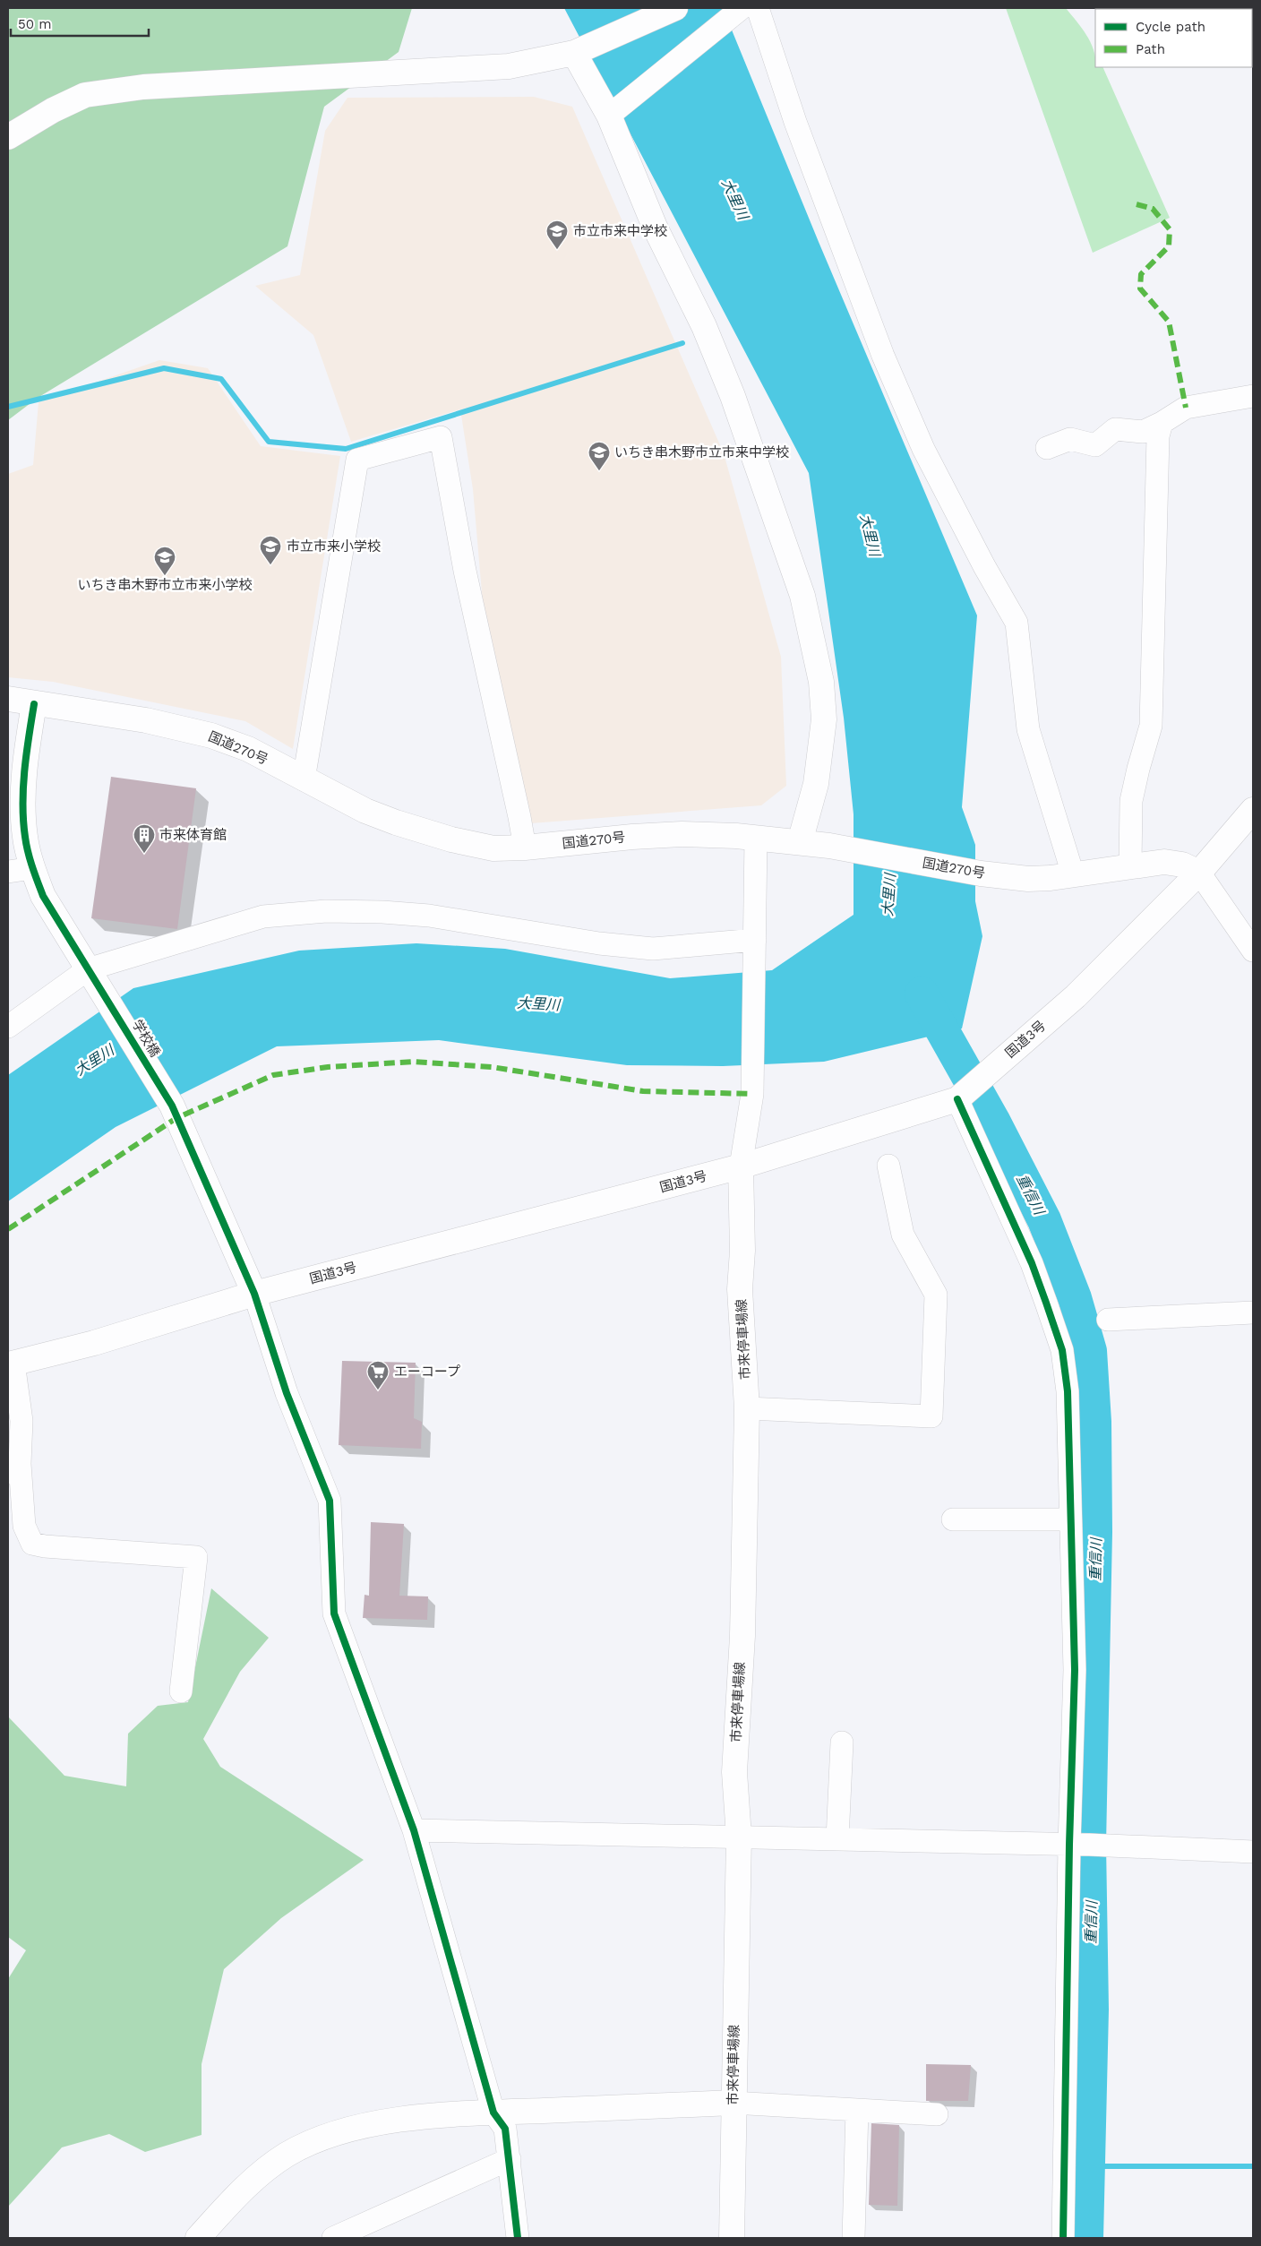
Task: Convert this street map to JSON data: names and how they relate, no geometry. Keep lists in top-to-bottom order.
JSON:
{
  "streets": {
    "main road": [
      "国道270号",
      "学校橋",
      "国道3号",
      "市来停車場線"
    ]
  },
  "crossings": [
    ["国道270号", "学校橋"],
    ["国道270号", "国道3号"],
    ["学校橋", "国道3号"],
    ["国道3号", "市来停車場線"]
  ],
  "water": ["大里川", "重信川"],
  "places": {
    "school or university": [
      "市立市来中学校",
      "いちき串木野市立市来中学校",
      "市立市来小学校",
      "いちき串木野市立市来小学校"
    ],
    "building": ["市来体育館"],
    "supermarket": ["エーコープ"]
  },
  "legend": ["Cycle path", "Path"],
  "scale_bar": "50 m"
}
